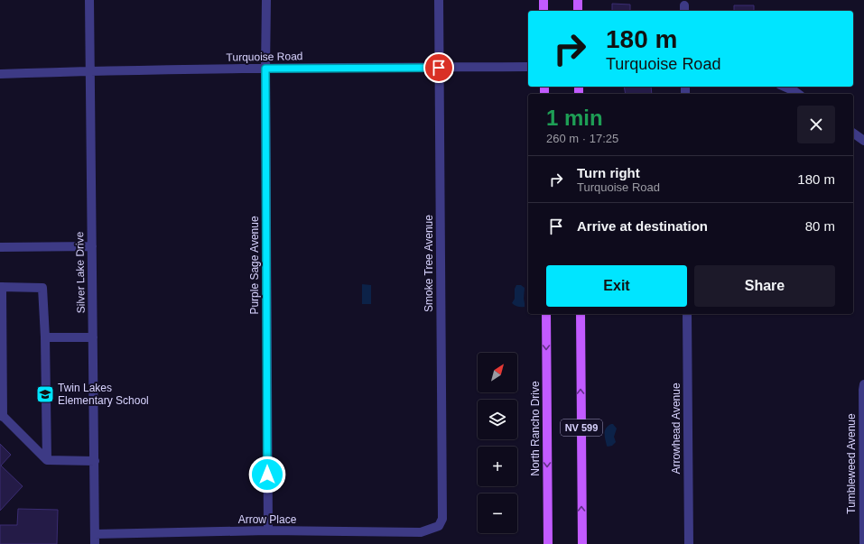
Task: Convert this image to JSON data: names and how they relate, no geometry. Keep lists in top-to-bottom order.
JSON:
{
  "streets": {
    "main road": ["NV 599", "North Rancho Drive"],
    "street": [
      "Turquoise Road",
      "Smoke Tree Avenue",
      "Purple Sage Avenue",
      "Silver Lake Drive",
      "Arrowhead Avenue",
      "Tumbleweed Avenue",
      "Arrow Place"
    ]
  },
  "crossings": [
    ["Turquoise Road", "Smoke Tree Avenue"],
    ["Turquoise Road", "Purple Sage Avenue"],
    ["Turquoise Road", "Silver Lake Drive"],
    ["Smoke Tree Avenue", "Arrow Place"],
    ["Purple Sage Avenue", "Arrow Place"],
    ["Silver Lake Drive", "Arrow Place"]
  ],
  "places": {
    "school or university": ["Twin Lakes Elementary School"]
  },
  "north": "top right",
  "page": {
    "turn": ["180 m", "Turquoise Road"],
    "heading": ["1 min", "260 m · 17:25"],
    "list": [
      {
        "name": "Turn right",
        "note": "Turquoise Road",
        "value": "180 m"
      },
      {
        "name": "Arrive at destination",
        "value": "80 m"
      }
    ],
    "buttons": ["Exit", "Share"],
    "map_buttons": ["+", "−"]
  }
}
